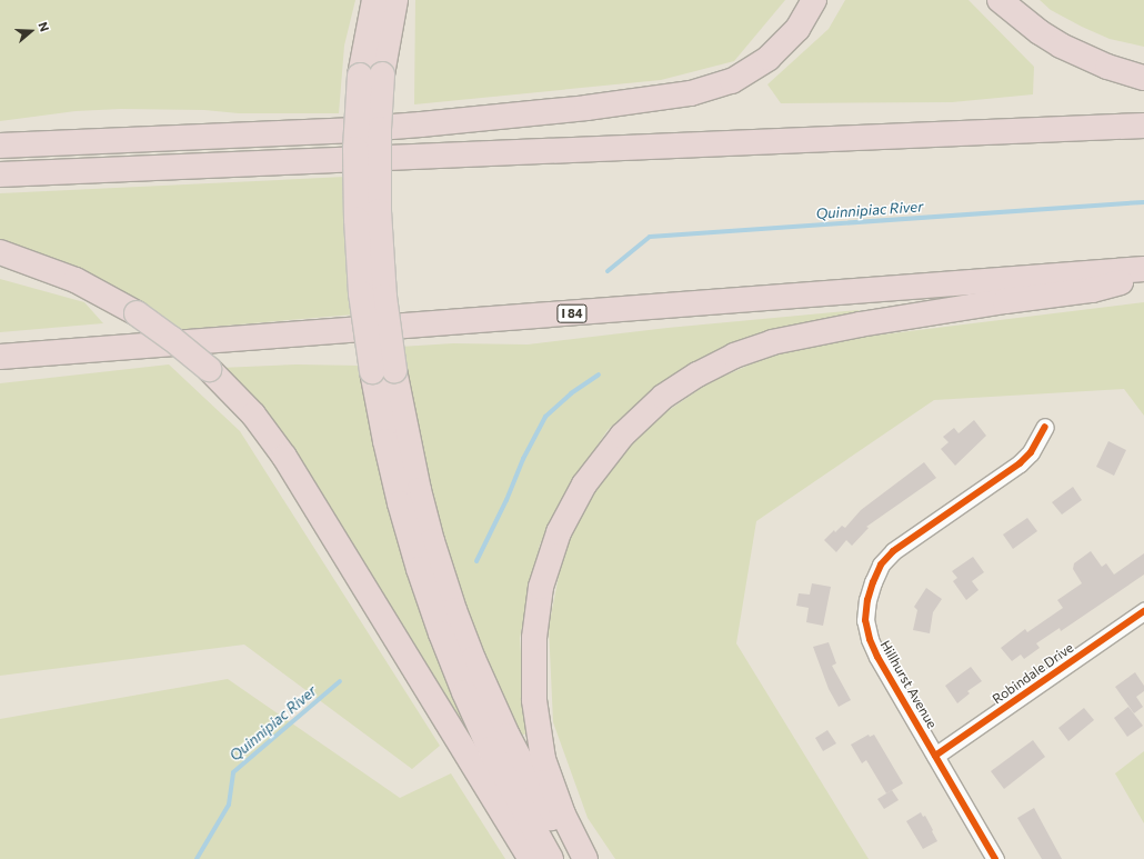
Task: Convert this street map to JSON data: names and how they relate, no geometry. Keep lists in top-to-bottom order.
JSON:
{
  "streets": {
    "highway": ["I 84"],
    "street": ["Robindale Drive", "Hillhurst Avenue"]
  },
  "crossings": [
    ["Robindale Drive", "Hillhurst Avenue"]
  ],
  "water": ["Quinnipiac River"],
  "north": "right"
}
